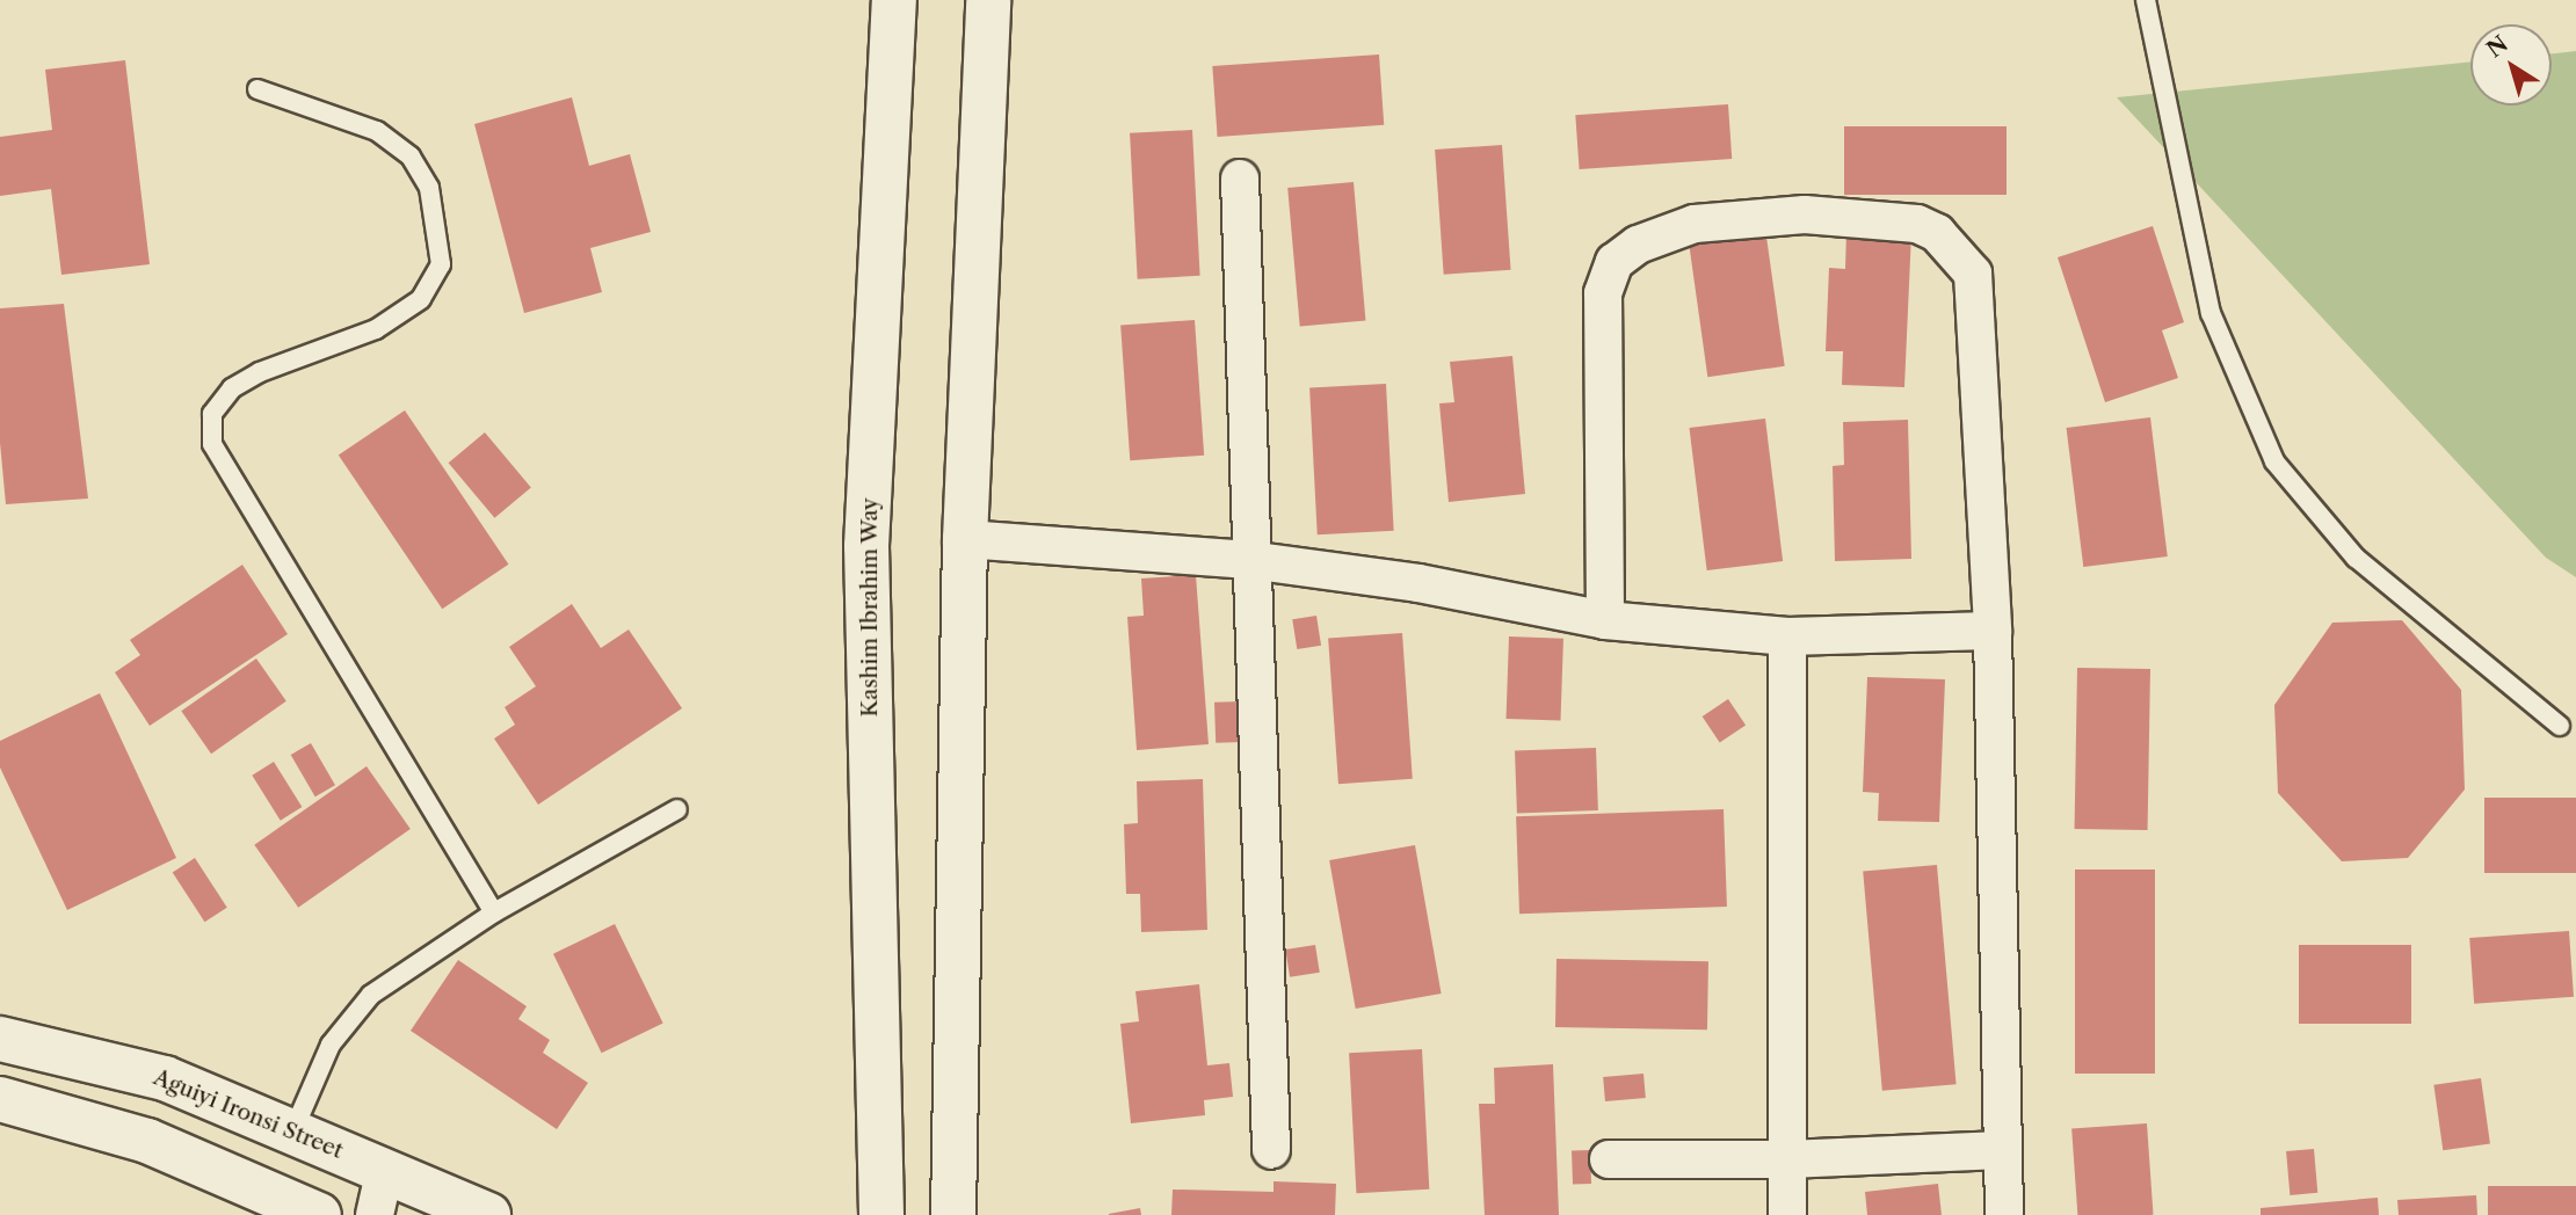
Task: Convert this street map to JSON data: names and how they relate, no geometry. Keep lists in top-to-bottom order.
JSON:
{
  "streets": {
    "main road": ["Kashim Ibrahim Way", "Aguiyi Ironsi Street"]
  },
  "north": "top left"
}
